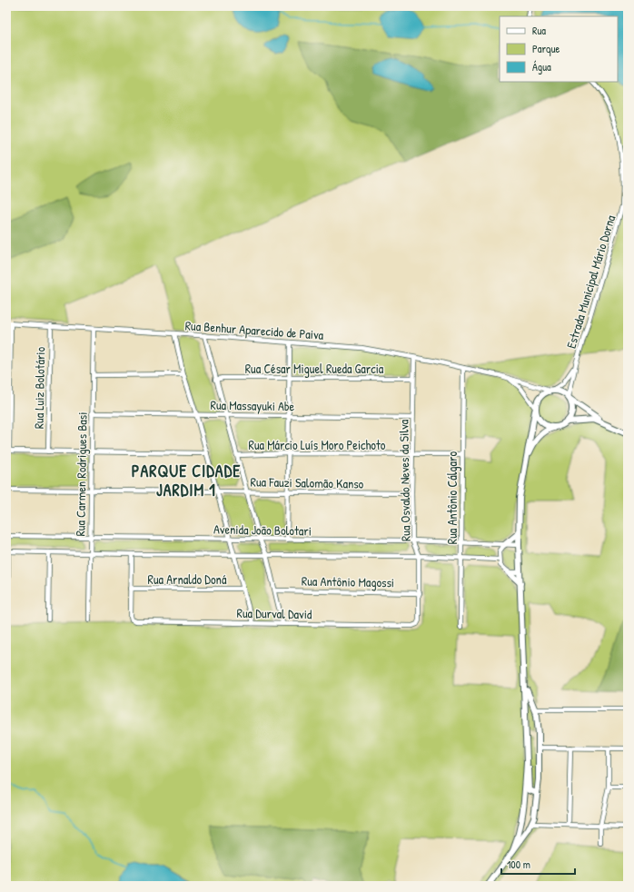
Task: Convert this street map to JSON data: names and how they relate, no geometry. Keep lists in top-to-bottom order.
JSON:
{
  "streets": {
    "street": [
      "Estrada Municipal Mário Dorna",
      "Rua Benhur Aparecido de Paiva",
      "Rua César Miguel Rueda Garcia",
      "Rua Luiz Bolotário",
      "Rua Massayuki Abe",
      "Rua Márcio Luís Moro Peichoto",
      "Rua Carmen Rodrigues Basi",
      "Rua Osvaldo Neves da Silva",
      "Rua Fauzi Salomão Kanso",
      "Rua Antônio Cálgaro",
      "Avenida João Bolotari",
      "Rua Arnaldo Doná",
      "Rua Antônio Magossi",
      "Rua Durval David"
    ]
  },
  "crossings": [
    ["Rua Benhur Aparecido de Paiva", "Rua Luiz Bolotário"],
    ["Rua Benhur Aparecido de Paiva", "Rua Carmen Rodrigues Basi"],
    ["Rua Benhur Aparecido de Paiva", "Rua Osvaldo Neves da Silva"],
    ["Rua Benhur Aparecido de Paiva", "Rua Antônio Cálgaro"],
    ["Rua César Miguel Rueda Garcia", "Rua Osvaldo Neves da Silva"],
    ["Rua Massayuki Abe", "Rua Carmen Rodrigues Basi"],
    ["Rua Massayuki Abe", "Rua Osvaldo Neves da Silva"],
    ["Rua Márcio Luís Moro Peichoto", "Rua Osvaldo Neves da Silva"],
    ["Rua Márcio Luís Moro Peichoto", "Rua Antônio Cálgaro"],
    ["Rua Carmen Rodrigues Basi", "Rua Fauzi Salomão Kanso"],
    ["Rua Carmen Rodrigues Basi", "Avenida João Bolotari"],
    ["Rua Osvaldo Neves da Silva", "Rua Fauzi Salomão Kanso"],
    ["Rua Osvaldo Neves da Silva", "Avenida João Bolotari"],
    ["Rua Osvaldo Neves da Silva", "Rua Antônio Magossi"],
    ["Rua Osvaldo Neves da Silva", "Rua Durval David"],
    ["Rua Antônio Cálgaro", "Avenida João Bolotari"],
    ["Rua Arnaldo Doná", "Rua Durval David"]
  ],
  "districts": ["PARQUE CIDADE JARDIM 1"],
  "legend": ["Rua", "Parque", "Água"],
  "scale_bar": "100 m"
}
